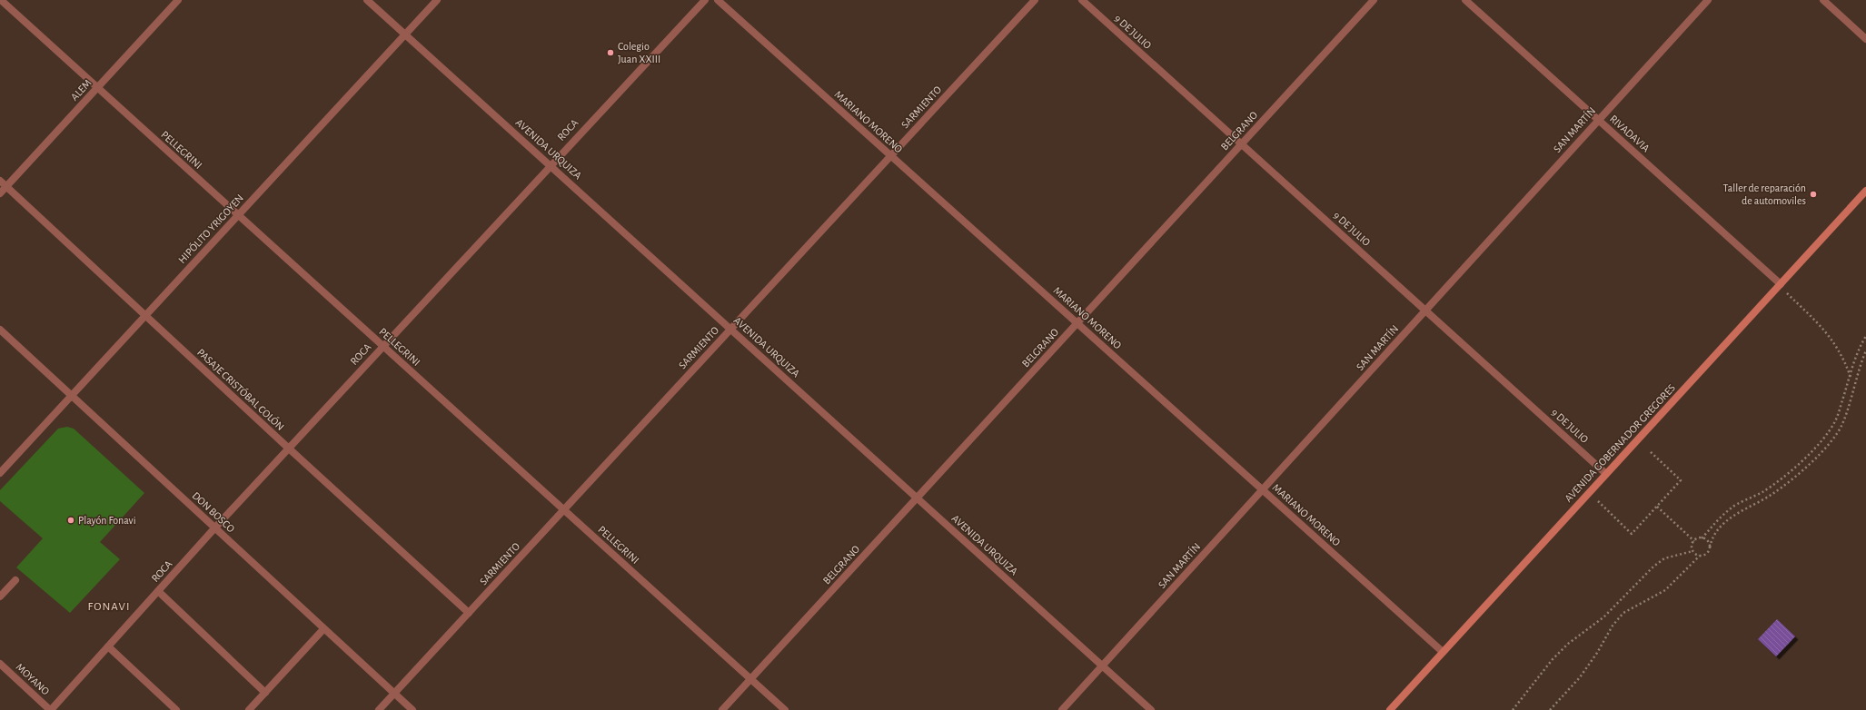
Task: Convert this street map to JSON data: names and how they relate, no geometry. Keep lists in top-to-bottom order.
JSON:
{
  "streets": {
    "main road": ["AVENIDA GOBERNADOR GREGORES"],
    "street": [
      "9 DE JULIO",
      "ALEM",
      "SARMIENTO",
      "MARIANO MORENO",
      "ROCA",
      "SAN MARTÍN",
      "BELGRANO",
      "RIVADAVIA",
      "AVENIDA URQUIZA",
      "PELLEGRINI",
      "HIPÓLITO YRIGOYEN",
      "PASAJE CRISTÓBAL COLÓN",
      "DON BOSCO",
      "MOYANO"
    ]
  },
  "crossings": [
    ["9 DE JULIO", "SAN MARTÍN"],
    ["9 DE JULIO", "BELGRANO"],
    ["9 DE JULIO", "AVENIDA GOBERNADOR GREGORES"],
    ["ALEM", "PELLEGRINI"],
    ["ALEM", "PASAJE CRISTÓBAL COLÓN"],
    ["SARMIENTO", "MARIANO MORENO"],
    ["SARMIENTO", "AVENIDA URQUIZA"],
    ["SARMIENTO", "PELLEGRINI"],
    ["SARMIENTO", "PASAJE CRISTÓBAL COLÓN"],
    ["SARMIENTO", "DON BOSCO"],
    ["MARIANO MORENO", "SAN MARTÍN"],
    ["MARIANO MORENO", "BELGRANO"],
    ["MARIANO MORENO", "AVENIDA GOBERNADOR GREGORES"],
    ["ROCA", "AVENIDA URQUIZA"],
    ["ROCA", "PELLEGRINI"],
    ["ROCA", "PASAJE CRISTÓBAL COLÓN"],
    ["ROCA", "DON BOSCO"],
    ["ROCA", "MOYANO"],
    ["SAN MARTÍN", "RIVADAVIA"],
    ["SAN MARTÍN", "AVENIDA URQUIZA"],
    ["BELGRANO", "AVENIDA URQUIZA"],
    ["BELGRANO", "PELLEGRINI"],
    ["RIVADAVIA", "AVENIDA GOBERNADOR GREGORES"],
    ["AVENIDA URQUIZA", "HIPÓLITO YRIGOYEN"],
    ["PELLEGRINI", "HIPÓLITO YRIGOYEN"],
    ["HIPÓLITO YRIGOYEN", "PASAJE CRISTÓBAL COLÓN"],
    ["HIPÓLITO YRIGOYEN", "DON BOSCO"]
  ],
  "districts": ["FONAVI"],
  "places": ["Colegio Juan XXIII", "Taller de reparación de automoviles", "Playón Fonavi"]
}
